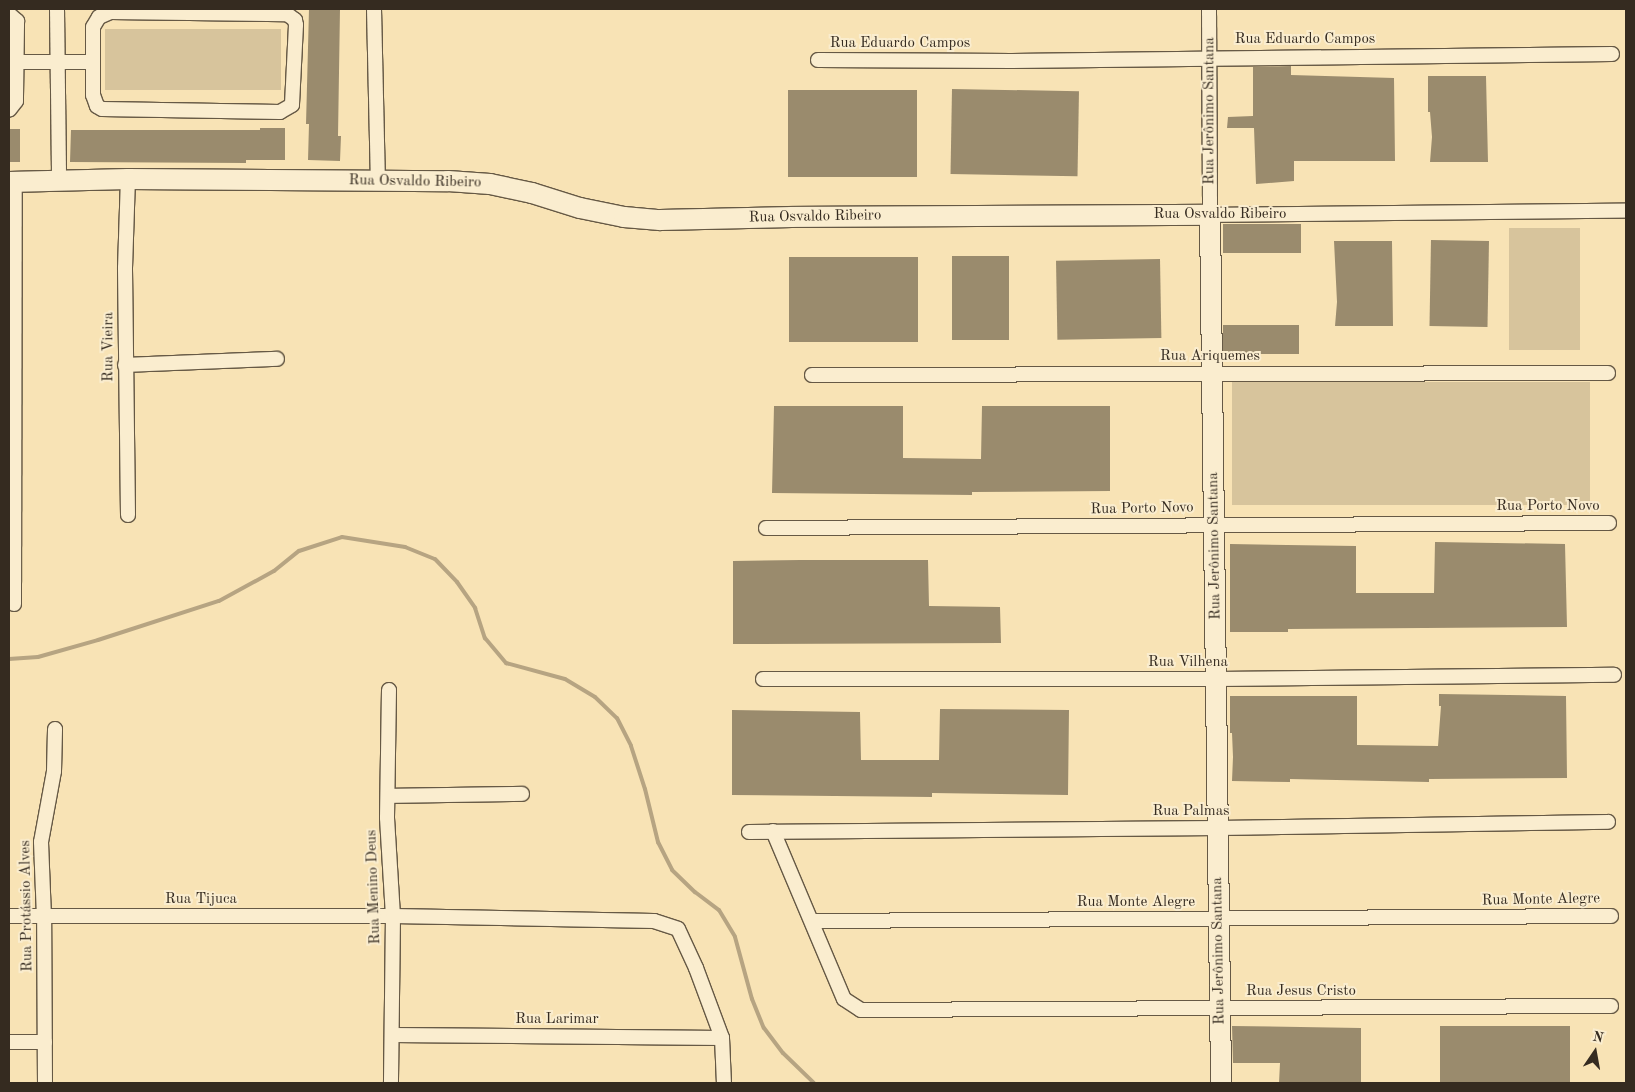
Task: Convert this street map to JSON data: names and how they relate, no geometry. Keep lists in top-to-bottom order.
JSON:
{
  "streets": {
    "street": [
      "Rua Eduardo Campos",
      "Rua Jerônimo Santana",
      "Rua Osvaldo Ribeiro",
      "Rua Vieira",
      "Rua Ariquemes",
      "Rua Porto Novo",
      "Rua Vilhena",
      "Rua Palmas",
      "Rua Menino Deus",
      "Rua Tijuca",
      "Rua Monte Alegre",
      "Rua Protássio Alves",
      "Rua Jesus Cristo",
      "Rua Larimar"
    ]
  },
  "crossings": [
    ["Rua Eduardo Campos", "Rua Jerônimo Santana"],
    ["Rua Jerônimo Santana", "Rua Osvaldo Ribeiro"],
    ["Rua Jerônimo Santana", "Rua Ariquemes"],
    ["Rua Jerônimo Santana", "Rua Porto Novo"],
    ["Rua Jerônimo Santana", "Rua Vilhena"],
    ["Rua Jerônimo Santana", "Rua Palmas"],
    ["Rua Jerônimo Santana", "Rua Monte Alegre"],
    ["Rua Jerônimo Santana", "Rua Jesus Cristo"],
    ["Rua Osvaldo Ribeiro", "Rua Vieira"],
    ["Rua Menino Deus", "Rua Tijuca"],
    ["Rua Menino Deus", "Rua Larimar"],
    ["Rua Tijuca", "Rua Protássio Alves"],
    ["Rua Tijuca", "Rua Larimar"],
    ["Rua Monte Alegre", "Rua Jesus Cristo"]
  ],
  "north": "top"
}
